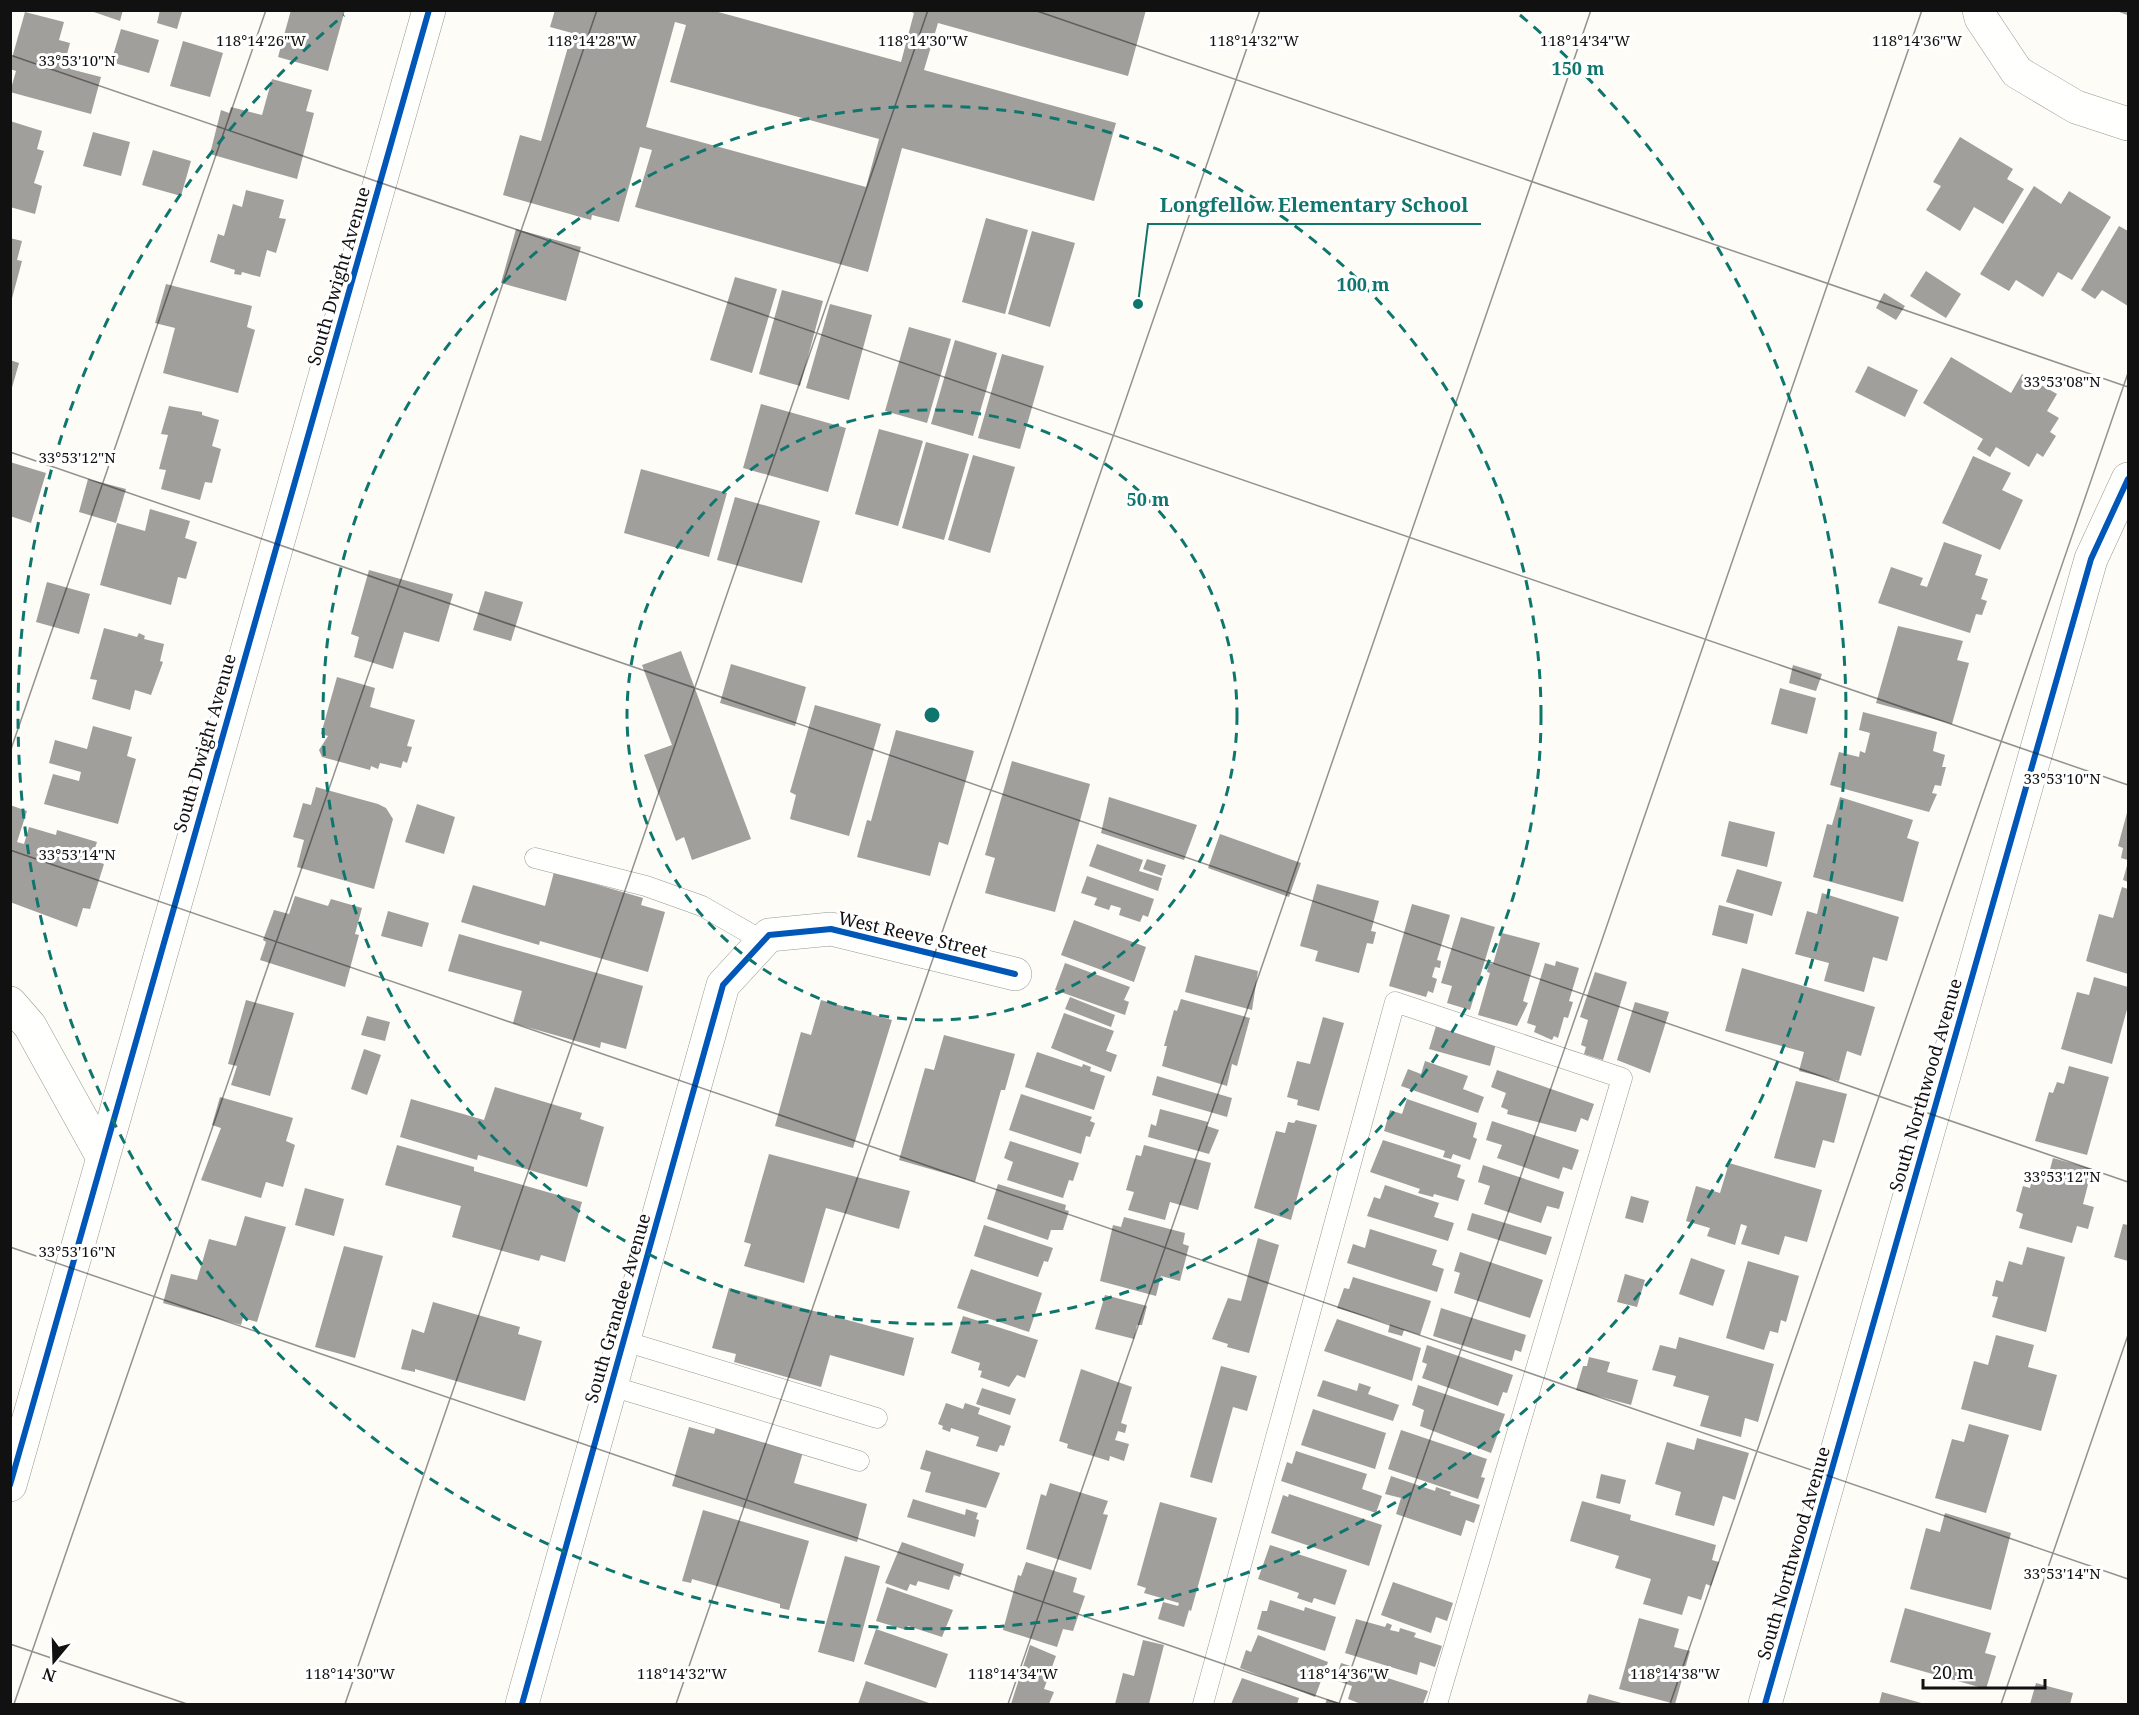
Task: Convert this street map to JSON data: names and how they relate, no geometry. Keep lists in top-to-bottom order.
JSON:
{
  "streets": {
    "street": [
      "South Dwight Avenue",
      "West Reeve Street",
      "South Northwood Avenue",
      "South Grandee Avenue"
    ]
  },
  "crossings": [
    ["West Reeve Street", "South Grandee Avenue"]
  ],
  "places": ["Longfellow Elementary School"],
  "scale_bar": "20 m",
  "north": "bottom",
  "coordinates": [
    "118°14'28\"W",
    "118°14'30\"W",
    "118°14'32\"W",
    "118°14'34\"W",
    "118°14'26\"W",
    "118°14'36\"W",
    "33°53'10\"N",
    "33°53'08\"N",
    "33°53'12\"N",
    "33°53'14\"N",
    "33°53'16\"N",
    "118°14'38\"W"
  ],
  "rings": ["150 m", "100 m", "50 m"]
}
